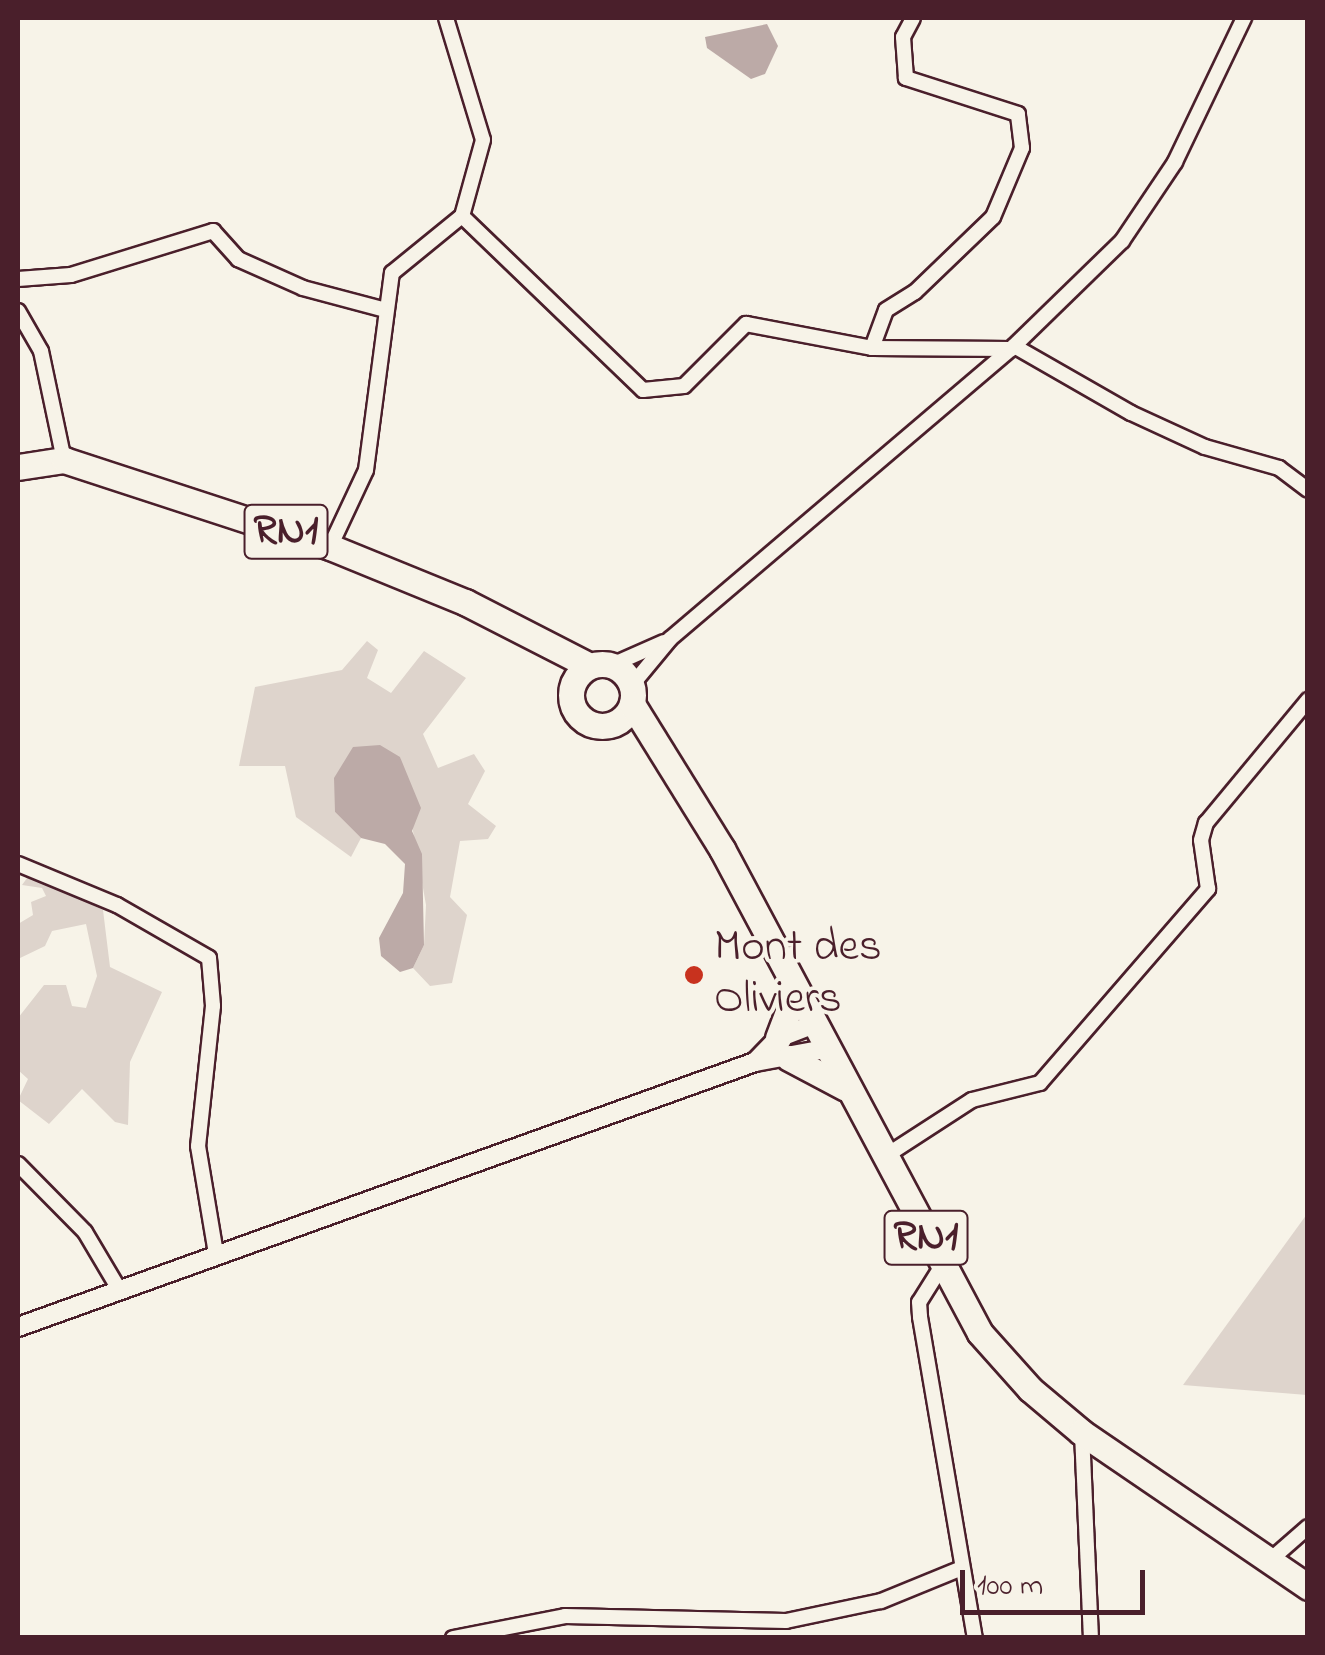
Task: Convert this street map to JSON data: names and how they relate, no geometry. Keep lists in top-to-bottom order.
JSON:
{
  "streets": {
    "highway": ["RN1"]
  },
  "places": ["Mont des Oliviers"],
  "scale_bar": "100 m"
}
